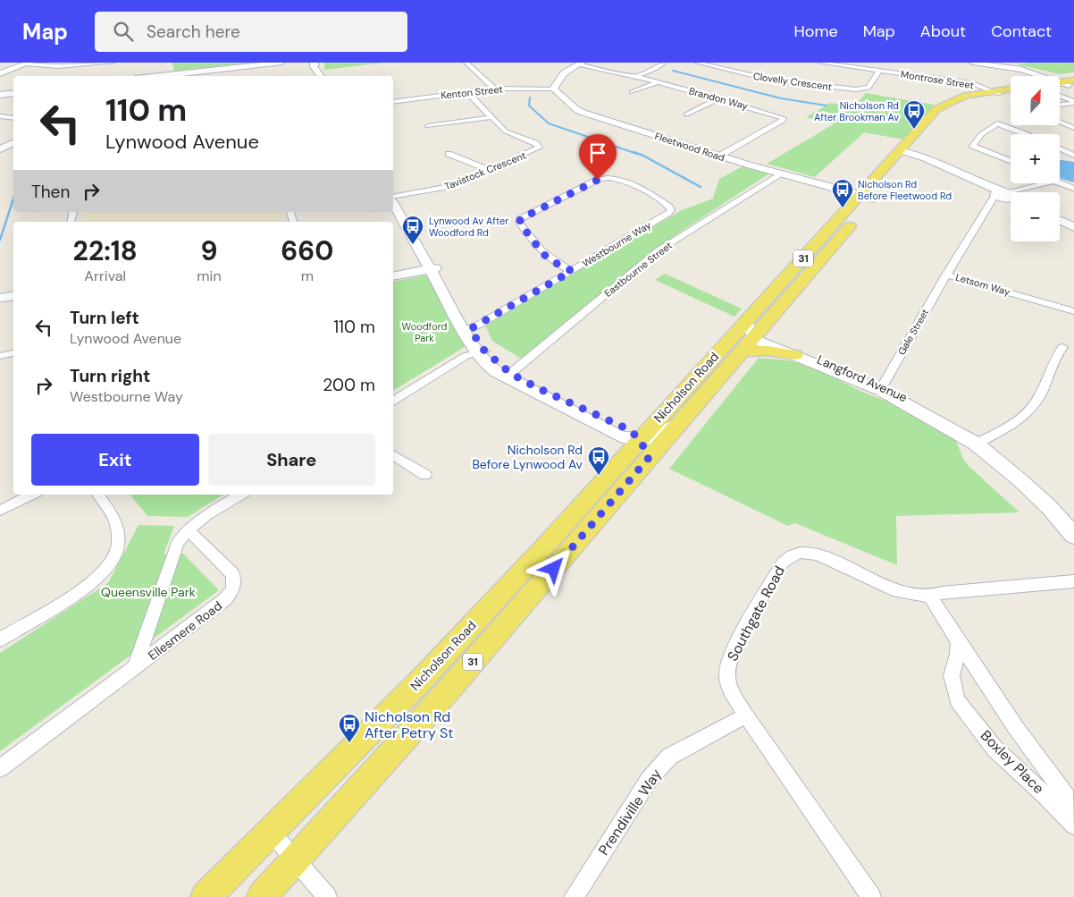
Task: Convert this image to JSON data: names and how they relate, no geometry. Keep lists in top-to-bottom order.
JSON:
{
  "streets": {
    "main road": ["31", "Nicholson Road"],
    "street": [
      "Montrose Street",
      "Clovelly Crescent",
      "Kenton Street",
      "Brandon Way",
      "Fleetwood Road",
      "Tavistock Crescent",
      "Westbourne Way",
      "Eastbourne Street",
      "Letsom Way",
      "Gale Street",
      "Langford Avenue",
      "Southgate Road",
      "Ellesmere Road",
      "Boxley Place",
      "Prendiville Way"
    ]
  },
  "crossings": [
    ["Montrose Street", "Clovelly Crescent"],
    ["Montrose Street", "Nicholson Road"],
    ["Kenton Street", "Fleetwood Road"],
    ["Kenton Street", "Tavistock Crescent"],
    ["Brandon Way", "Fleetwood Road"],
    ["Fleetwood Road", "Eastbourne Street"],
    ["Fleetwood Road", "Nicholson Road"],
    ["Letsom Way", "Gale Street"],
    ["Gale Street", "Langford Avenue"],
    ["Langford Avenue", "Nicholson Road"],
    ["Southgate Road", "Boxley Place"],
    ["Southgate Road", "Prendiville Way"]
  ],
  "parks": ["Woodford Park", "Queensville Park"],
  "places": {
    "bus stop": [
      "Nicholson Rd After Brookman Av",
      "Nicholson Rd Before Fleetwood Rd",
      "Lynwood Av After Woodford Rd",
      "Nicholson Rd Before Lynwood Av",
      "Nicholson Rd After Petry St"
    ]
  },
  "north": "top right",
  "page": {
    "header": "Map",
    "search": "Search here",
    "nav": [
      "Home",
      "Map",
      "About",
      "Contact"
    ],
    "map_buttons": ["+", "−"],
    "turn": ["110 m", "Lynwood Avenue"],
    "then": "Then",
    "eta": [
      "22:18",
      "Arrival",
      "9",
      "min",
      "660",
      "m"
    ],
    "list": [
      {
        "name": "Turn left",
        "note": "Lynwood Avenue",
        "value": "110 m"
      },
      {
        "name": "Turn right",
        "note": "Westbourne Way",
        "value": "200 m"
      }
    ],
    "buttons": ["Exit", "Share"]
  }
}
